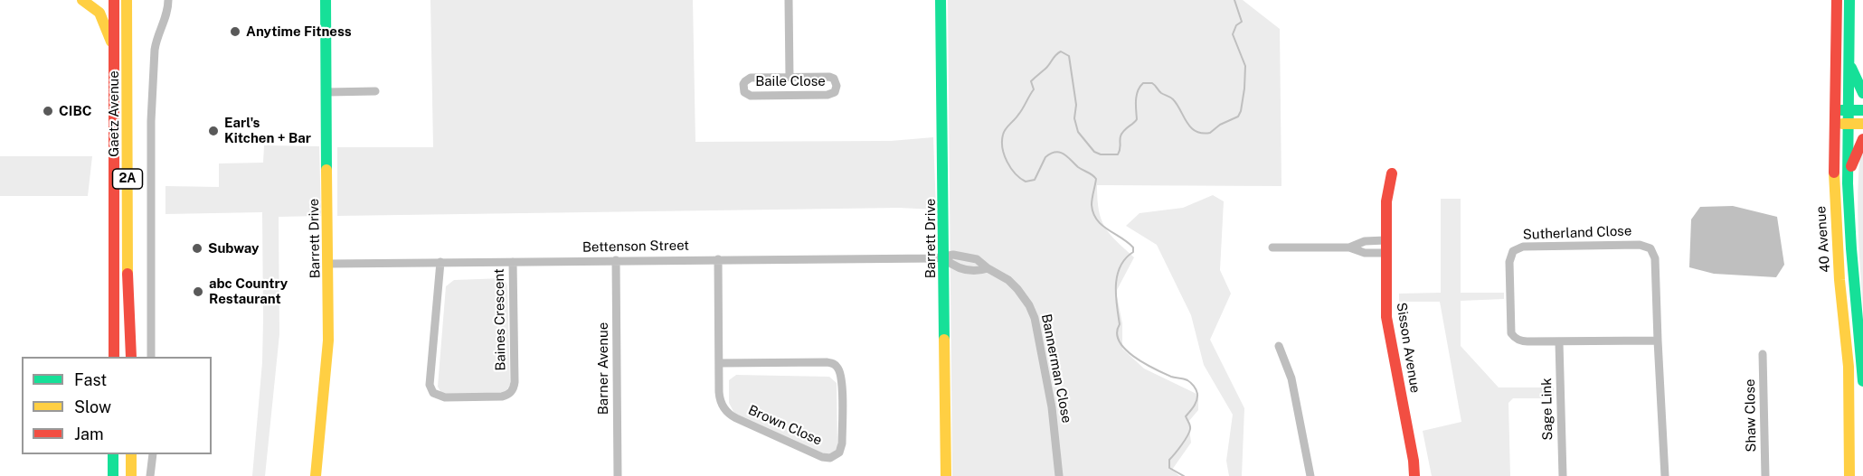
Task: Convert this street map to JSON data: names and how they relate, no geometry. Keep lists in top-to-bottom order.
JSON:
{
  "streets": {
    "main road": [
      "Gaetz Avenue",
      "2A",
      "Barrett Drive",
      "40 Avenue",
      "Sisson Avenue"
    ],
    "street": [
      "Baile Close",
      "Sutherland Close",
      "Bettenson Street",
      "Baines Crescent",
      "Barner Avenue",
      "Bannerman Close",
      "Sage Link",
      "Shaw Close",
      "Brown Close"
    ]
  },
  "crossings": [
    ["Sutherland Close", "Sage Link"],
    ["Barrett Drive", "Bettenson Street"],
    ["Barrett Drive", "Bannerman Close"],
    ["Bettenson Street", "Baines Crescent"],
    ["Bettenson Street", "Barner Avenue"],
    ["Bettenson Street", "Bannerman Close"],
    ["Bettenson Street", "Brown Close"]
  ],
  "places": [
    "Anytime Fitness",
    "CIBC",
    "Earl's Kitchen + Bar",
    "Subway",
    "abc Country Restaurant"
  ],
  "legend": ["Fast", "Slow", "Jam"]
}
